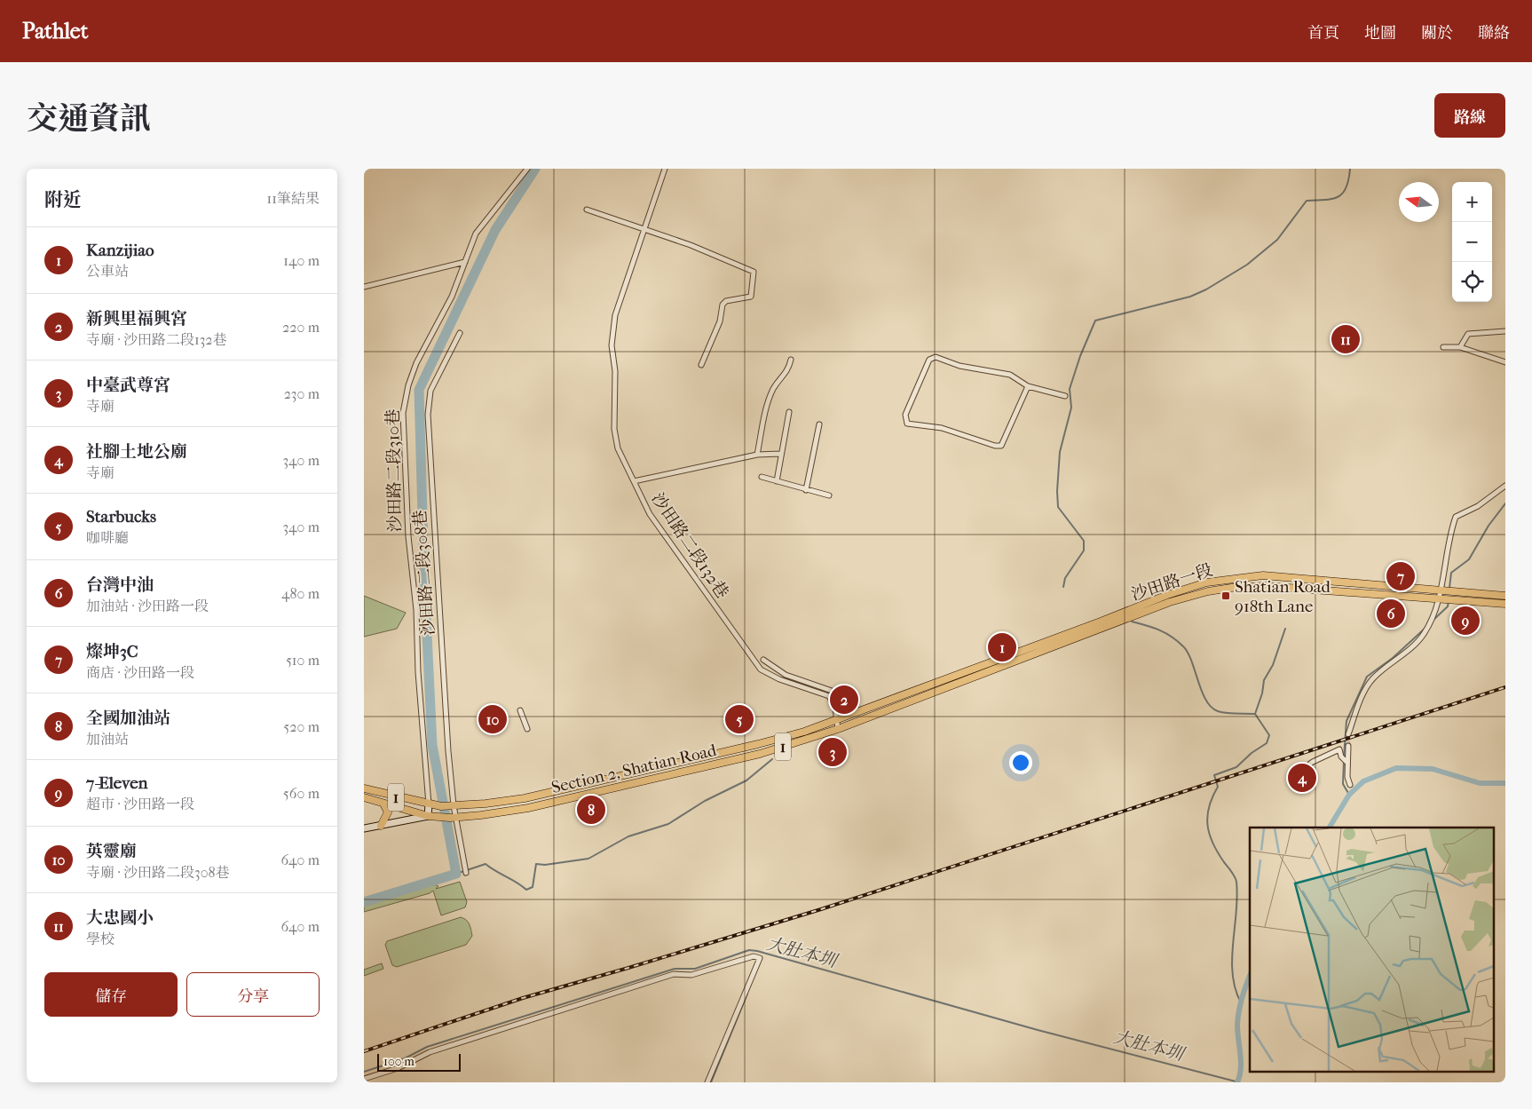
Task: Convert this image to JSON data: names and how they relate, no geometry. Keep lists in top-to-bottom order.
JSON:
{
  "streets": {
    "main road": ["沙田路一段", "1", "Section 2, Shatian Road"],
    "street": ["沙田路二段310巷", "沙田路二段132巷", "沙田路二段308巷"]
  },
  "crossings": [
    ["沙田路二段310巷", "1"],
    ["沙田路二段310巷", "Section 2, Shatian Road"],
    ["沙田路二段132巷", "Section 2, Shatian Road"],
    ["沙田路二段308巷", "Section 2, Shatian Road"],
    ["沙田路一段", "1"],
    ["沙田路一段", "Section 2, Shatian Road"],
    ["1", "Section 2, Shatian Road"]
  ],
  "water": ["大肚本圳"],
  "places": {
    "transit": ["Shatian Road 918th Lane"]
  },
  "scale_bar": "100 m",
  "north": "left",
  "page": {
    "header": "Pathlet",
    "nav": [
      "首頁",
      "地圖",
      "關於",
      "聯絡"
    ],
    "title": "交通資訊",
    "buttons": [
      "路線",
      ["儲存", "分享"]
    ],
    "heading": ["附近", "11筆結果"],
    "map_buttons": ["+", "−"],
    "list": [
      {
        "mark": "1",
        "name": "Kanzijiao",
        "note": "公車站",
        "value": "140 m"
      },
      {
        "mark": "2",
        "name": "新興里福興宮",
        "note": "寺廟 · 沙田路二段132巷",
        "value": "220 m"
      },
      {
        "mark": "3",
        "name": "中臺武尊宮",
        "note": "寺廟",
        "value": "230 m"
      },
      {
        "mark": "4",
        "name": "社腳土地公廟",
        "note": "寺廟",
        "value": "340 m"
      },
      {
        "mark": "5",
        "name": "Starbucks",
        "note": "咖啡廳",
        "value": "340 m"
      },
      {
        "mark": "6",
        "name": "台灣中油",
        "note": "加油站 · 沙田路一段",
        "value": "480 m"
      },
      {
        "mark": "7",
        "name": "燦坤3C",
        "note": "商店 · 沙田路一段",
        "value": "510 m"
      },
      {
        "mark": "8",
        "name": "全國加油站",
        "note": "加油站",
        "value": "520 m"
      },
      {
        "mark": "9",
        "name": "7-Eleven",
        "note": "超市 · 沙田路一段",
        "value": "560 m"
      },
      {
        "mark": "10",
        "name": "英靈廟",
        "note": "寺廟 · 沙田路二段308巷",
        "value": "640 m"
      },
      {
        "mark": "11",
        "name": "大忠國小",
        "note": "學校",
        "value": "640 m"
      }
    ],
    "pins": [
      "11",
      "7",
      "6",
      "9",
      "1",
      "2",
      "5",
      "10",
      "3",
      "4",
      "8"
    ],
    "scale": "100 m"
  }
}
